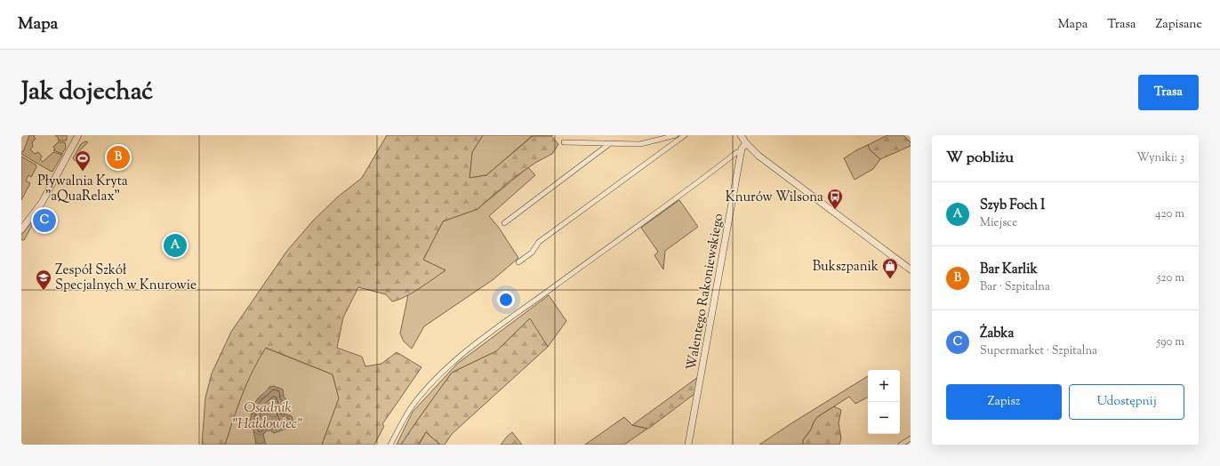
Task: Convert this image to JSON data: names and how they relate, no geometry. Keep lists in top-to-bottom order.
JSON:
{
  "streets": {
    "street": ["Walentego Rakoniewskiego"]
  },
  "water": ["Osadnik \"Hałdowiec\""],
  "places": {
    "sports": ["Pływalnia Kryta \"aQuaRelax\""],
    "bus stop": ["Knurów Wilsona"],
    "shop": ["Bukszpanik"],
    "school or university": ["Zespół Szkół Specjalnych w Knurowie"]
  },
  "page": {
    "header": "Mapa",
    "nav": ["Mapa", "Trasa", "Zapisane"],
    "title": "Jak dojechać",
    "buttons": [
      "Trasa",
      ["Zapisz", "Udostępnij"]
    ],
    "heading": ["W pobliżu", "Wyniki: 3"],
    "pins": ["B", "C", "A"],
    "list": [
      {
        "mark": "A",
        "name": "Szyb Foch I",
        "note": "Miejsce",
        "value": "420 m"
      },
      {
        "mark": "B",
        "name": "Bar Karlik",
        "note": "Bar · Szpitalna",
        "value": "520 m"
      },
      {
        "mark": "C",
        "name": "Żabka",
        "note": "Supermarket · Szpitalna",
        "value": "590 m"
      }
    ],
    "map_buttons": ["+", "−"]
  }
}
